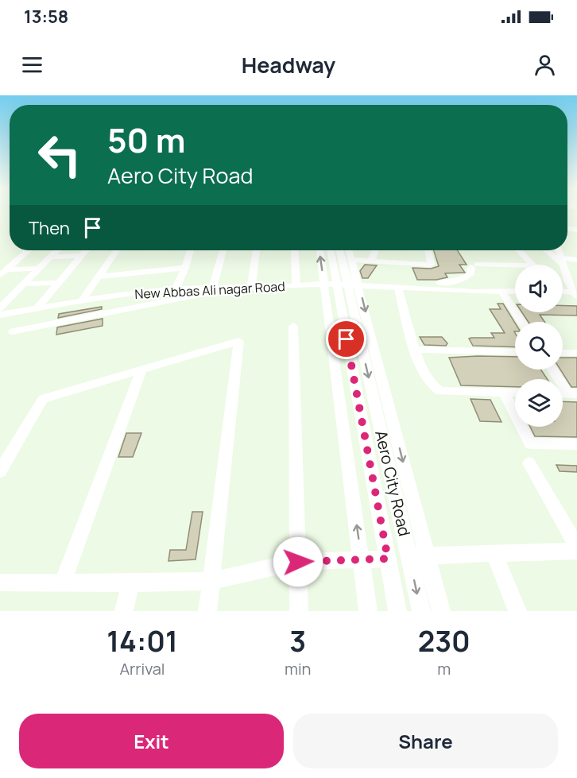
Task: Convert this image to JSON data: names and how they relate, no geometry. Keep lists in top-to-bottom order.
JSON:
{
  "streets": {
    "street": ["New Abbas Ali nagar Road", "Aero City Road"]
  },
  "crossings": [
    ["New Abbas Ali nagar Road", "Aero City Road"]
  ],
  "page": {
    "status": "13:58",
    "header": "Headway",
    "turn": ["50 m", "Aero City Road"],
    "then": "Then",
    "eta": [
      "14:01",
      "Arrival",
      "3",
      "min",
      "230",
      "m"
    ],
    "buttons": ["Exit", "Share"]
  }
}
